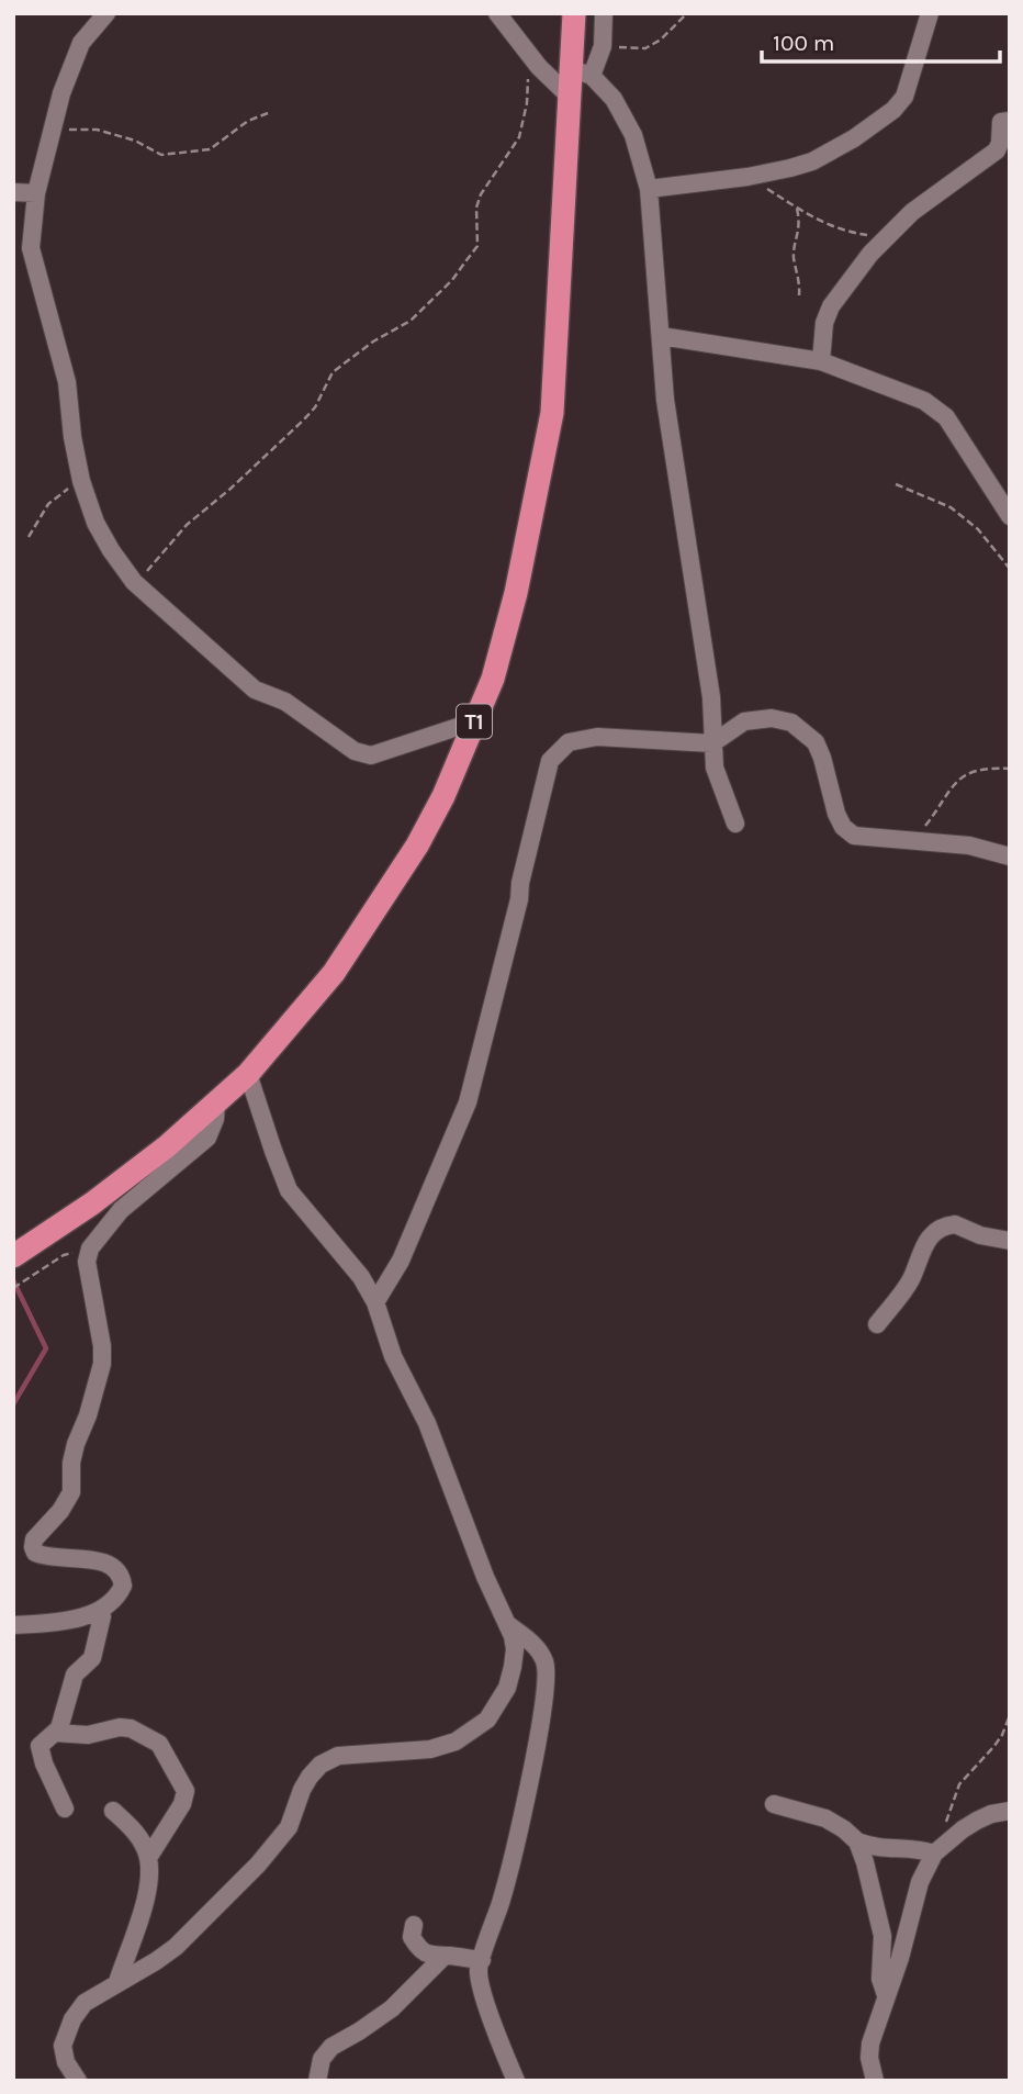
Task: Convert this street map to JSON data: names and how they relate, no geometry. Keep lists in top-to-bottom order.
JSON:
{
  "streets": {
    "highway": ["T1"]
  },
  "scale_bar": "100 m"
}
